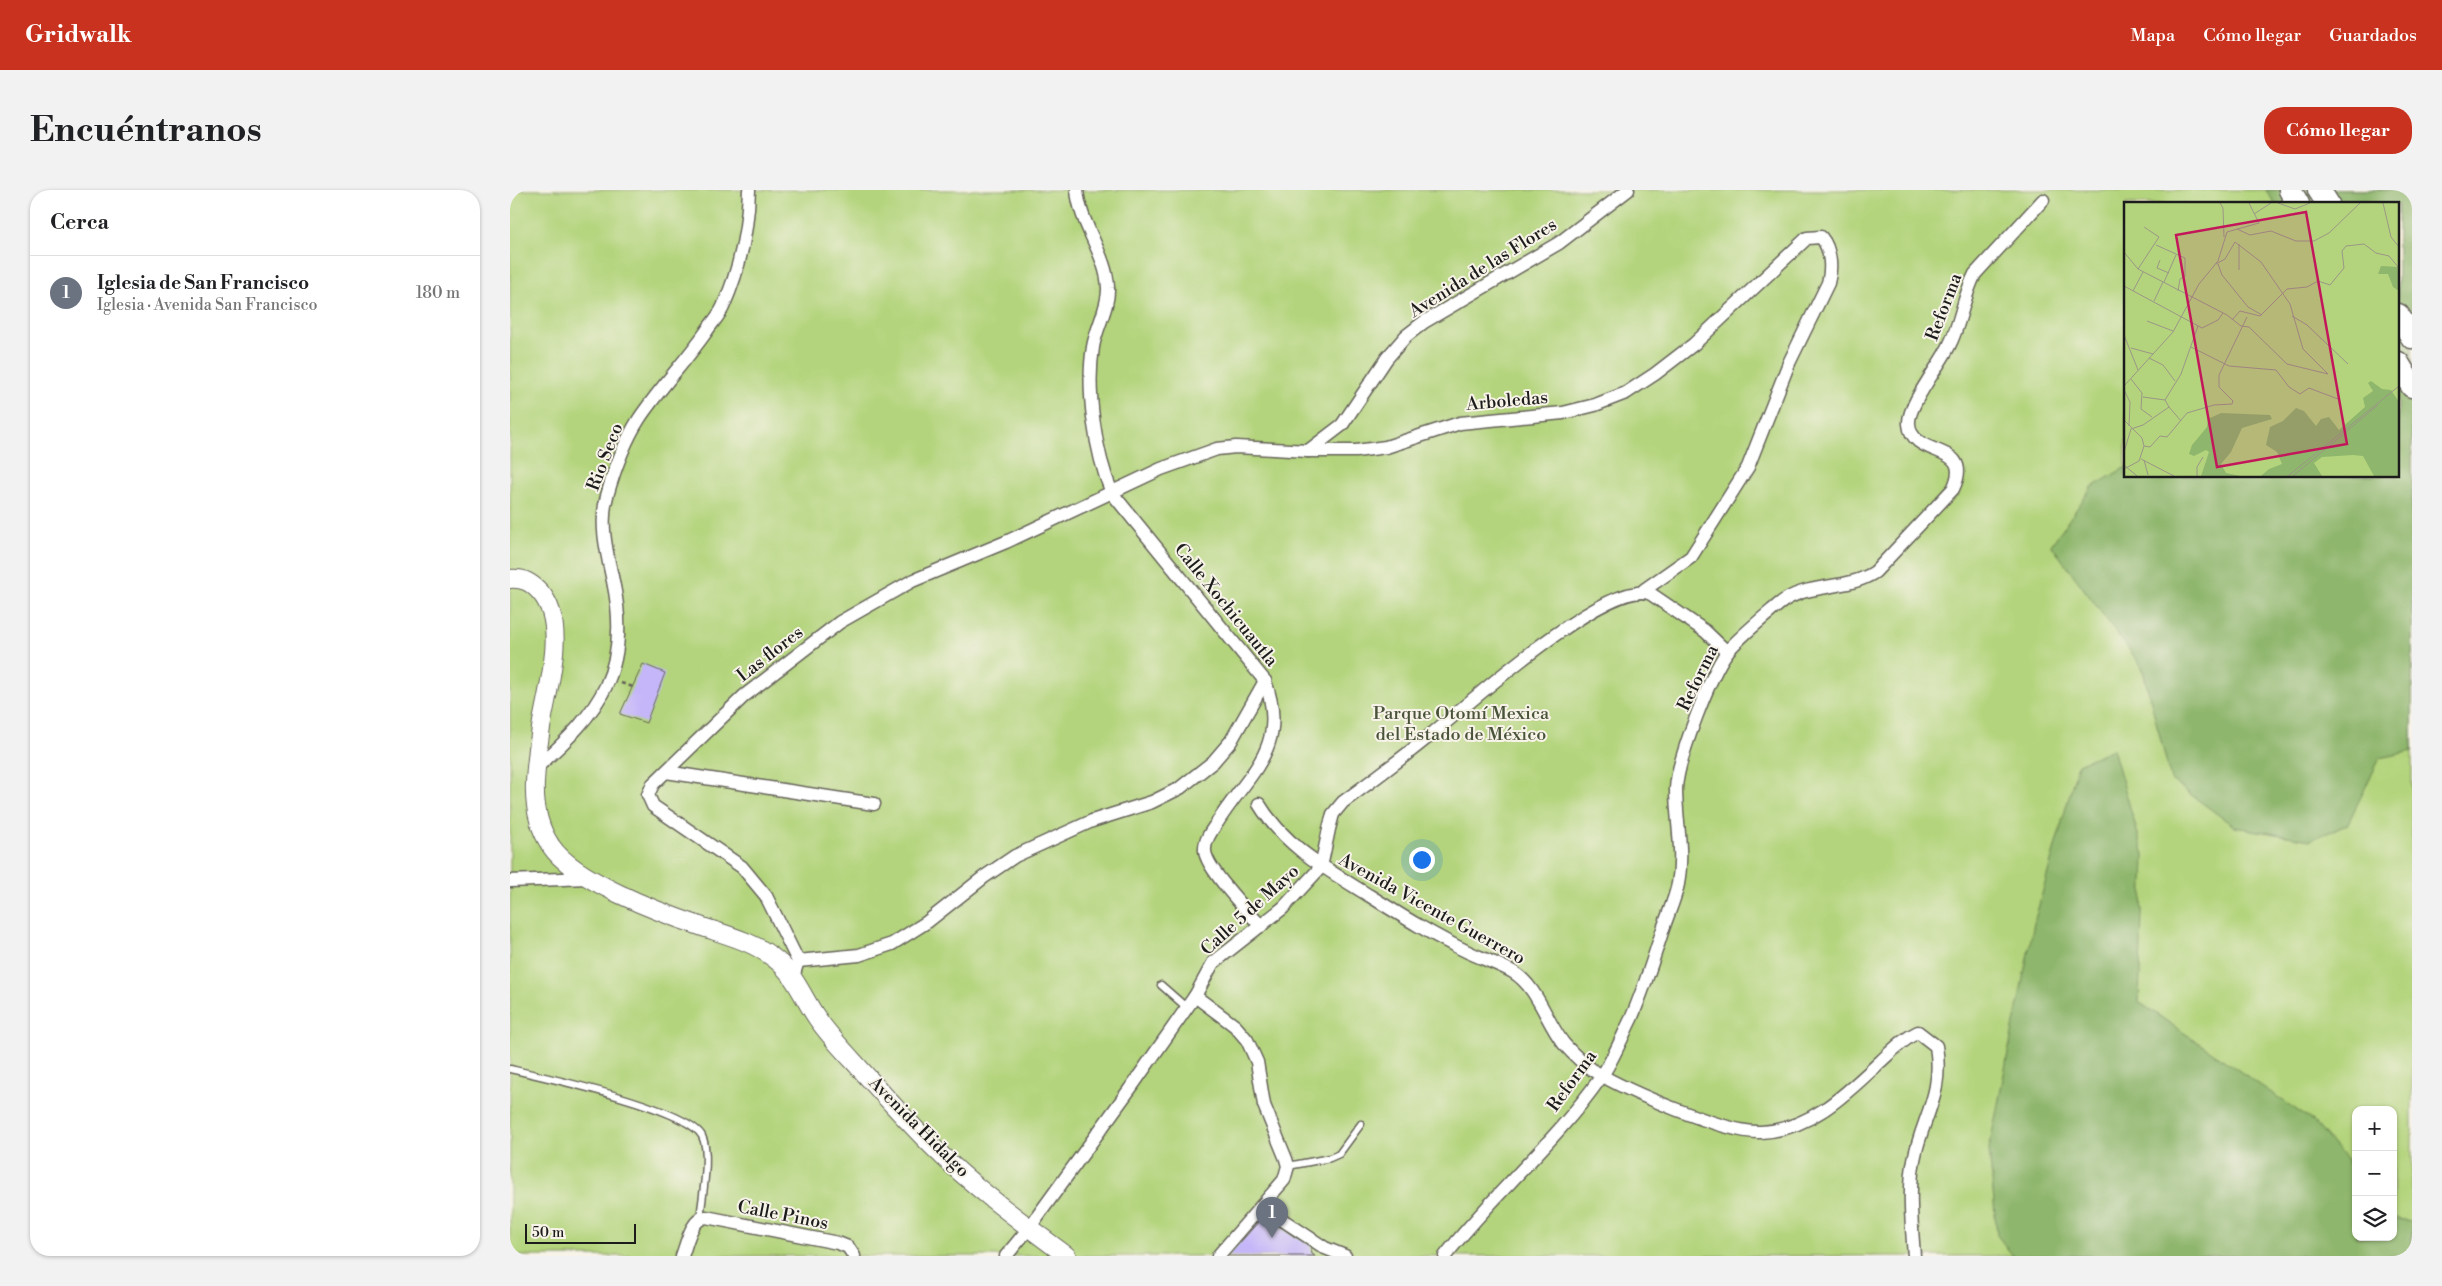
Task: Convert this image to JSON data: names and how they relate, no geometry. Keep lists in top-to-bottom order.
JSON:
{
  "streets": {
    "main road": ["Avenida Hidalgo"],
    "street": [
      "Avenida de las Flores",
      "Reforma",
      "Arboledas",
      "Rio Seco",
      "Calle Xochicuautla",
      "Las flores",
      "Avenida Vicente Guerrero",
      "Calle 5 de Mayo",
      "Calle Pinos"
    ]
  },
  "crossings": [
    ["Avenida de las Flores", "Arboledas"],
    ["Avenida de las Flores", "Las flores"],
    ["Reforma", "Avenida Vicente Guerrero"],
    ["Arboledas", "Las flores"],
    ["Arboledas", "Calle 5 de Mayo"],
    ["Rio Seco", "Avenida Hidalgo"],
    ["Calle Xochicuautla", "Las flores"],
    ["Calle Xochicuautla", "Calle 5 de Mayo"],
    ["Las flores", "Avenida Hidalgo"],
    ["Avenida Vicente Guerrero", "Calle 5 de Mayo"],
    ["Calle 5 de Mayo", "Avenida Hidalgo"]
  ],
  "parks": ["Parque Otomí Mexica del Estado de México"],
  "scale_bar": "50 m",
  "page": {
    "header": "Gridwalk",
    "nav": ["Mapa", "Cómo llegar", "Guardados"],
    "buttons": "Cómo llegar",
    "title": "Encuéntranos",
    "heading": "Cerca",
    "list": [
      {
        "mark": "1",
        "name": "Iglesia de San Francisco",
        "note": "Iglesia · Avenida San Francisco",
        "value": "180 m"
      }
    ],
    "map_buttons": ["+", "−"],
    "pins": "1",
    "scale": "50 m"
  }
}
